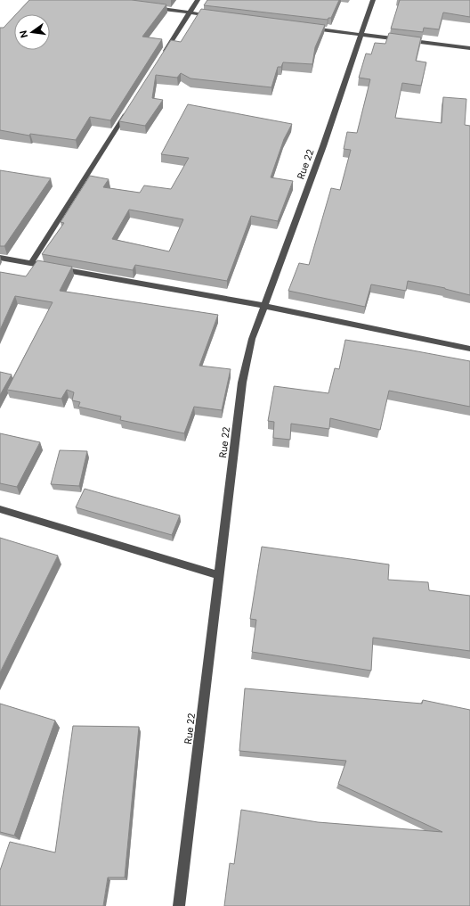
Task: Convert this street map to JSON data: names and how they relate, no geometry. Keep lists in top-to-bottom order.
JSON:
{
  "streets": {
    "street": ["Rue 22"]
  },
  "north": "left"
}
